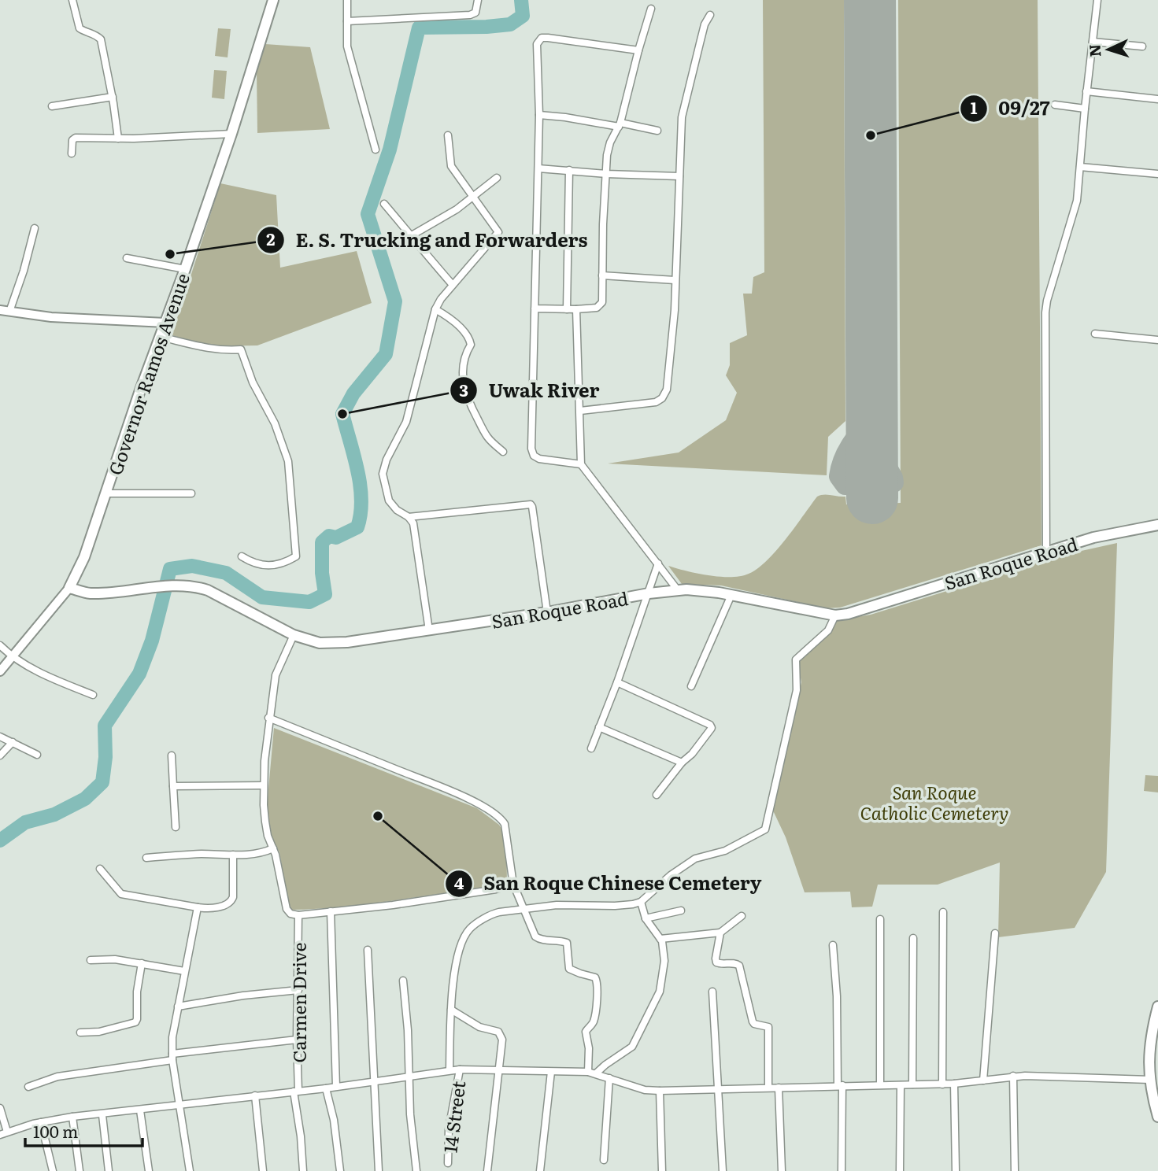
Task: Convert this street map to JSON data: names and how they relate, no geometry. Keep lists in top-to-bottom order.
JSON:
{
  "streets": {
    "main road": ["Governor Ramos Avenue", "San Roque Road"],
    "street": ["Carmen Drive", "14 Street"]
  },
  "crossings": [
    ["Governor Ramos Avenue", "San Roque Road"]
  ],
  "parks": ["San Roque Catholic Cemetery"],
  "places": [
    "09/27",
    "E. S. Trucking and Forwarders",
    "Uwak River",
    "San Roque Chinese Cemetery"
  ],
  "scale_bar": "100 m",
  "north": "left"
}
